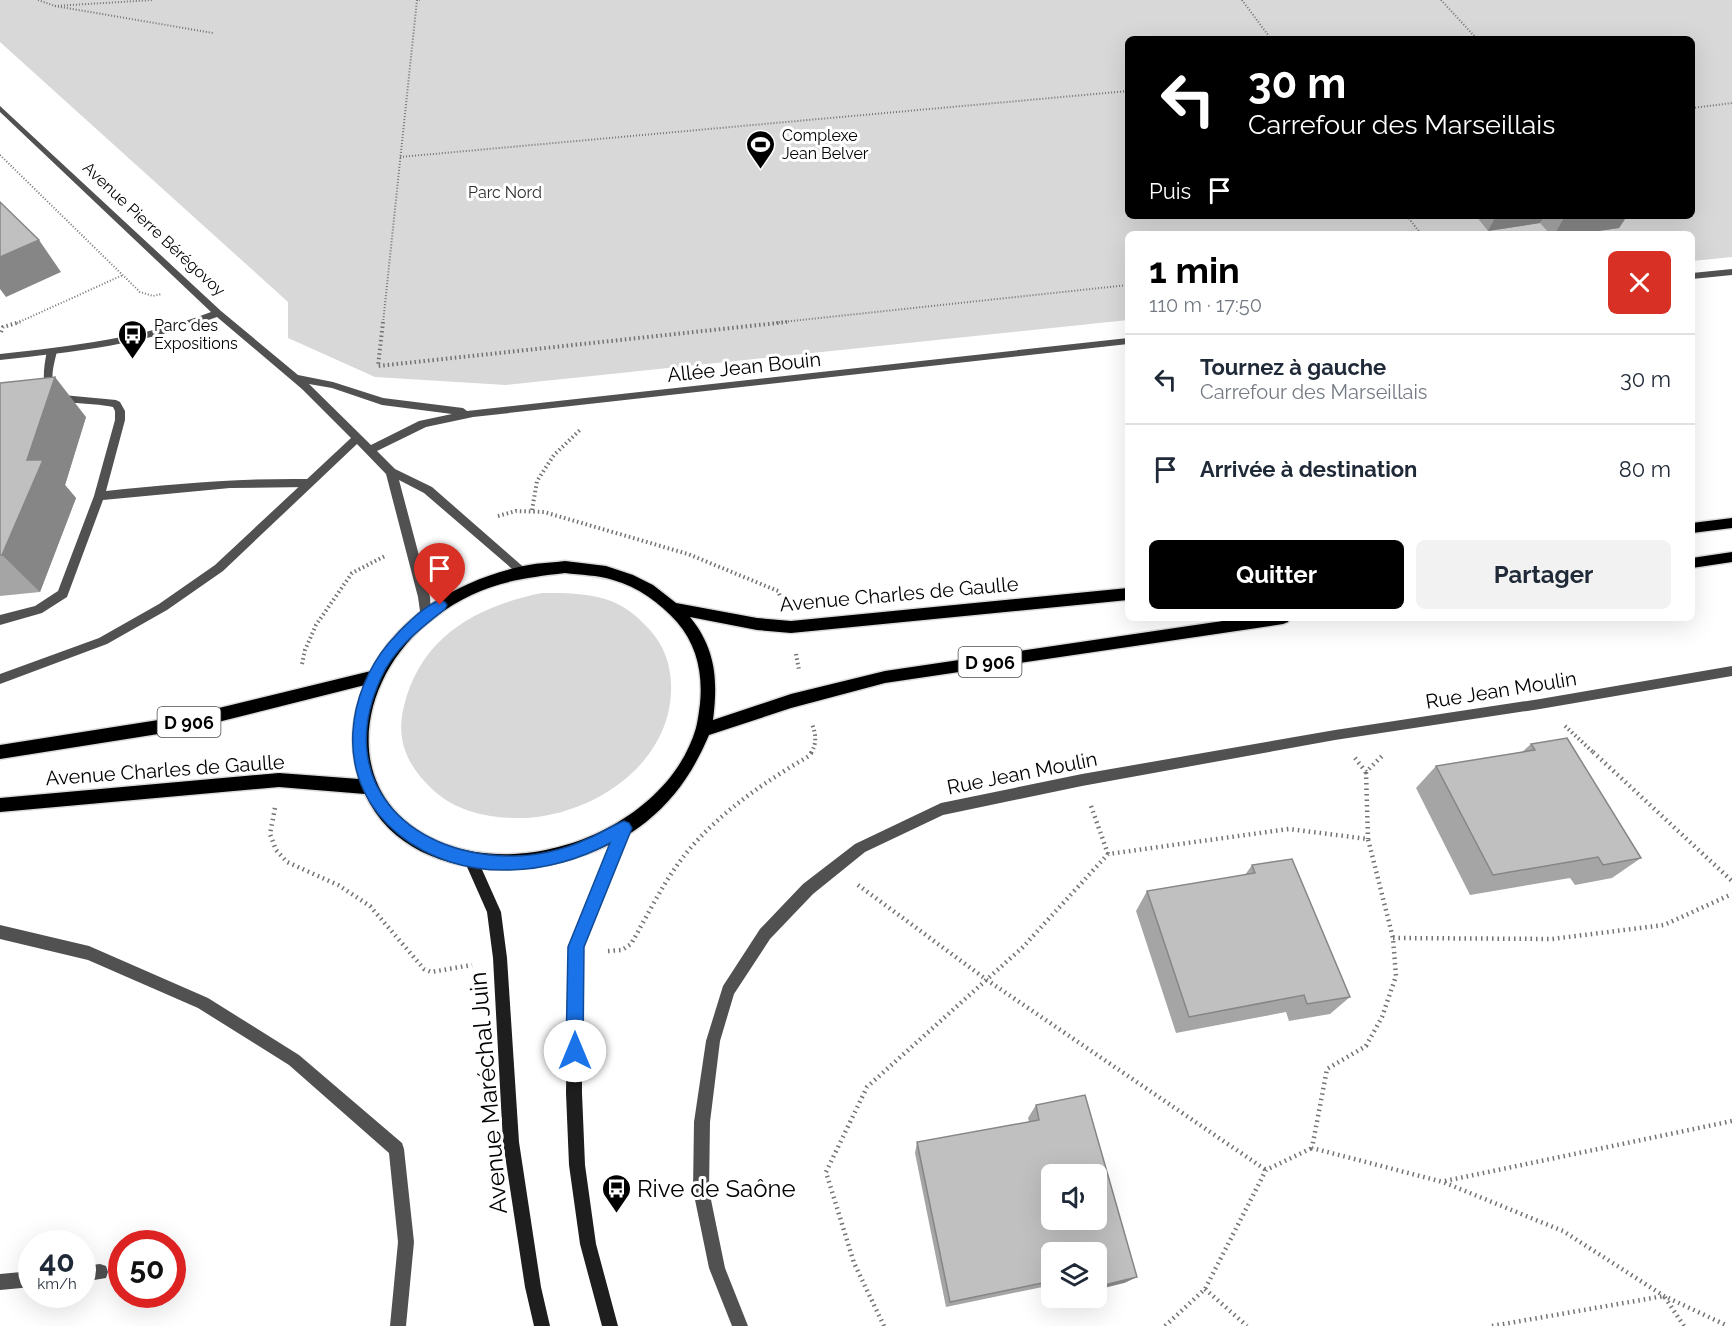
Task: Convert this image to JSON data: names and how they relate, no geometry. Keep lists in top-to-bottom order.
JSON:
{
  "streets": {
    "main road": ["Avenue Charles de Gaulle", "D 906", "Avenue Maréchal Juin"],
    "street": ["Avenue Pierre Bérégovoy", "Allée Jean Bouin", "Rue Jean Moulin"]
  },
  "crossings": [
    ["Avenue Pierre Bérégovoy", "Allée Jean Bouin"]
  ],
  "parks": ["Parc Nord"],
  "places": {
    "sports": ["Complexe Jean Belver"],
    "bus stop": ["Parc des Expositions", "Rive de Saône"]
  },
  "page": {
    "turn": ["30 m", "Carrefour des Marseillais"],
    "then": "Puis",
    "heading": ["1 min", "110 m · 17:50"],
    "list": [
      {
        "name": "Tournez à gauche",
        "note": "Carrefour des Marseillais",
        "value": "30 m"
      },
      {
        "name": "Arrivée à destination",
        "value": "80 m"
      }
    ],
    "buttons": ["Quitter", "Partager"],
    "speed": "40 km/h",
    "limit": "50"
  }
}
